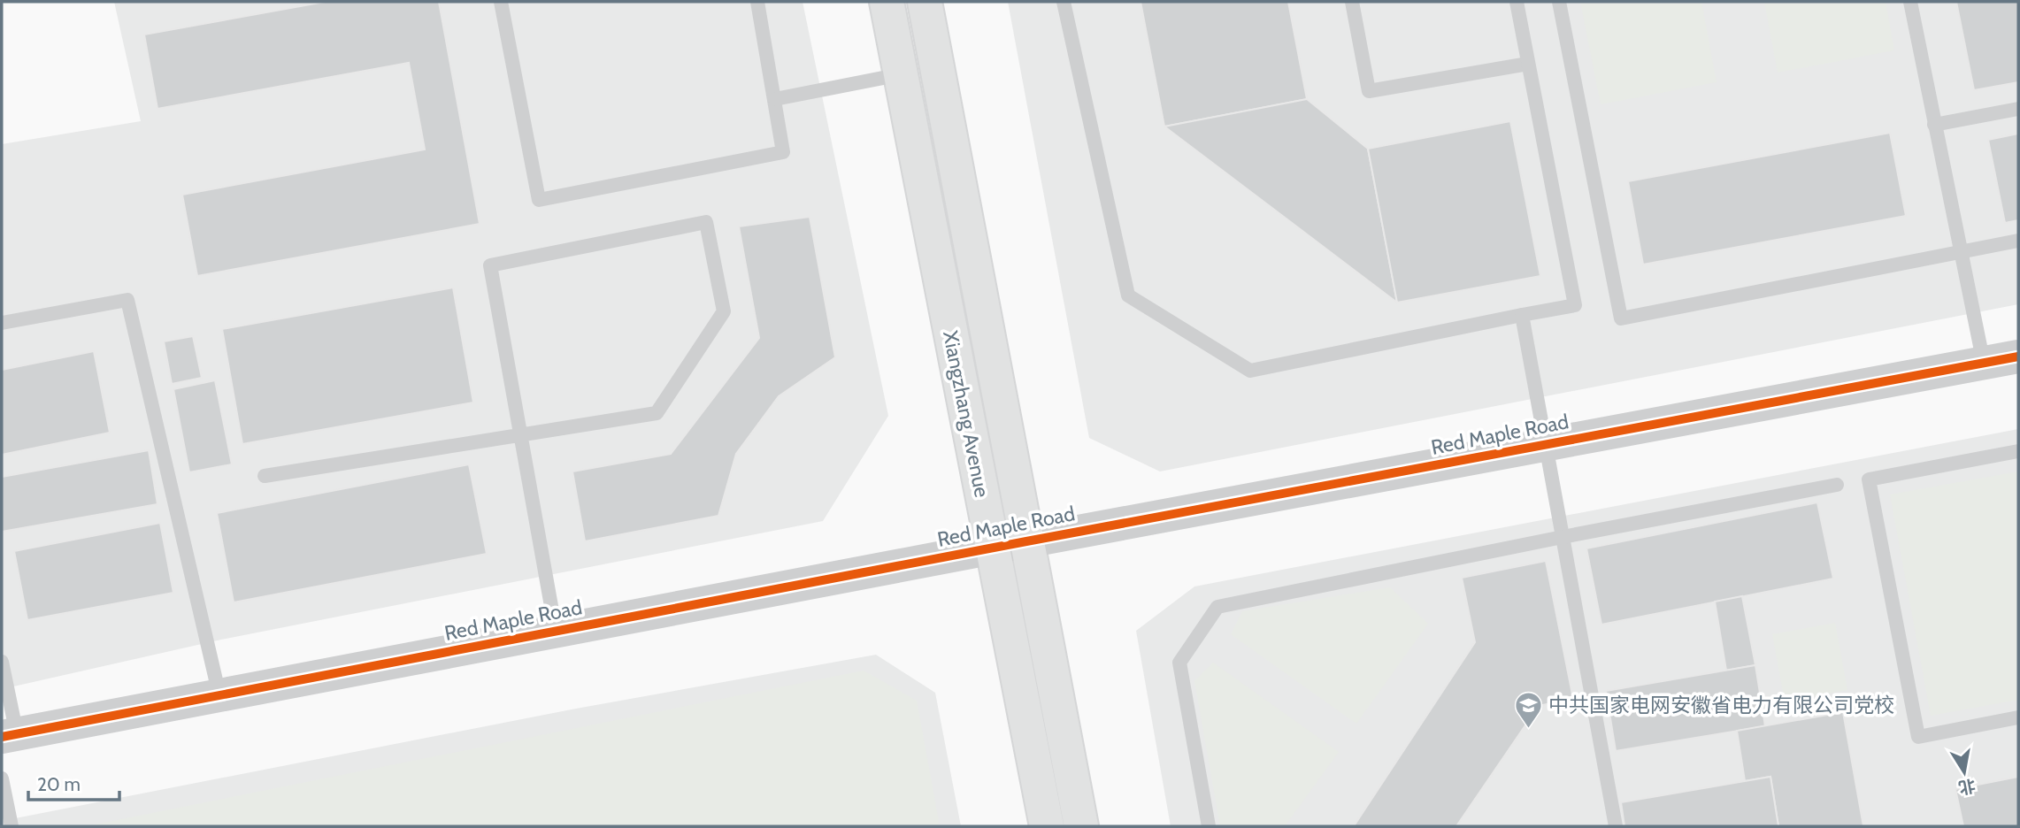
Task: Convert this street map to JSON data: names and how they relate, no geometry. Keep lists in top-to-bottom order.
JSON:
{
  "streets": {
    "main road": ["Xiangzhang Avenue"],
    "street": ["Red Maple Road"]
  },
  "crossings": [
    ["Xiangzhang Avenue", "Red Maple Road"]
  ],
  "places": {
    "school or university": ["中共国家电网安徽省电力有限公司党校"]
  },
  "scale_bar": "20 m",
  "north": "bottom"
}
